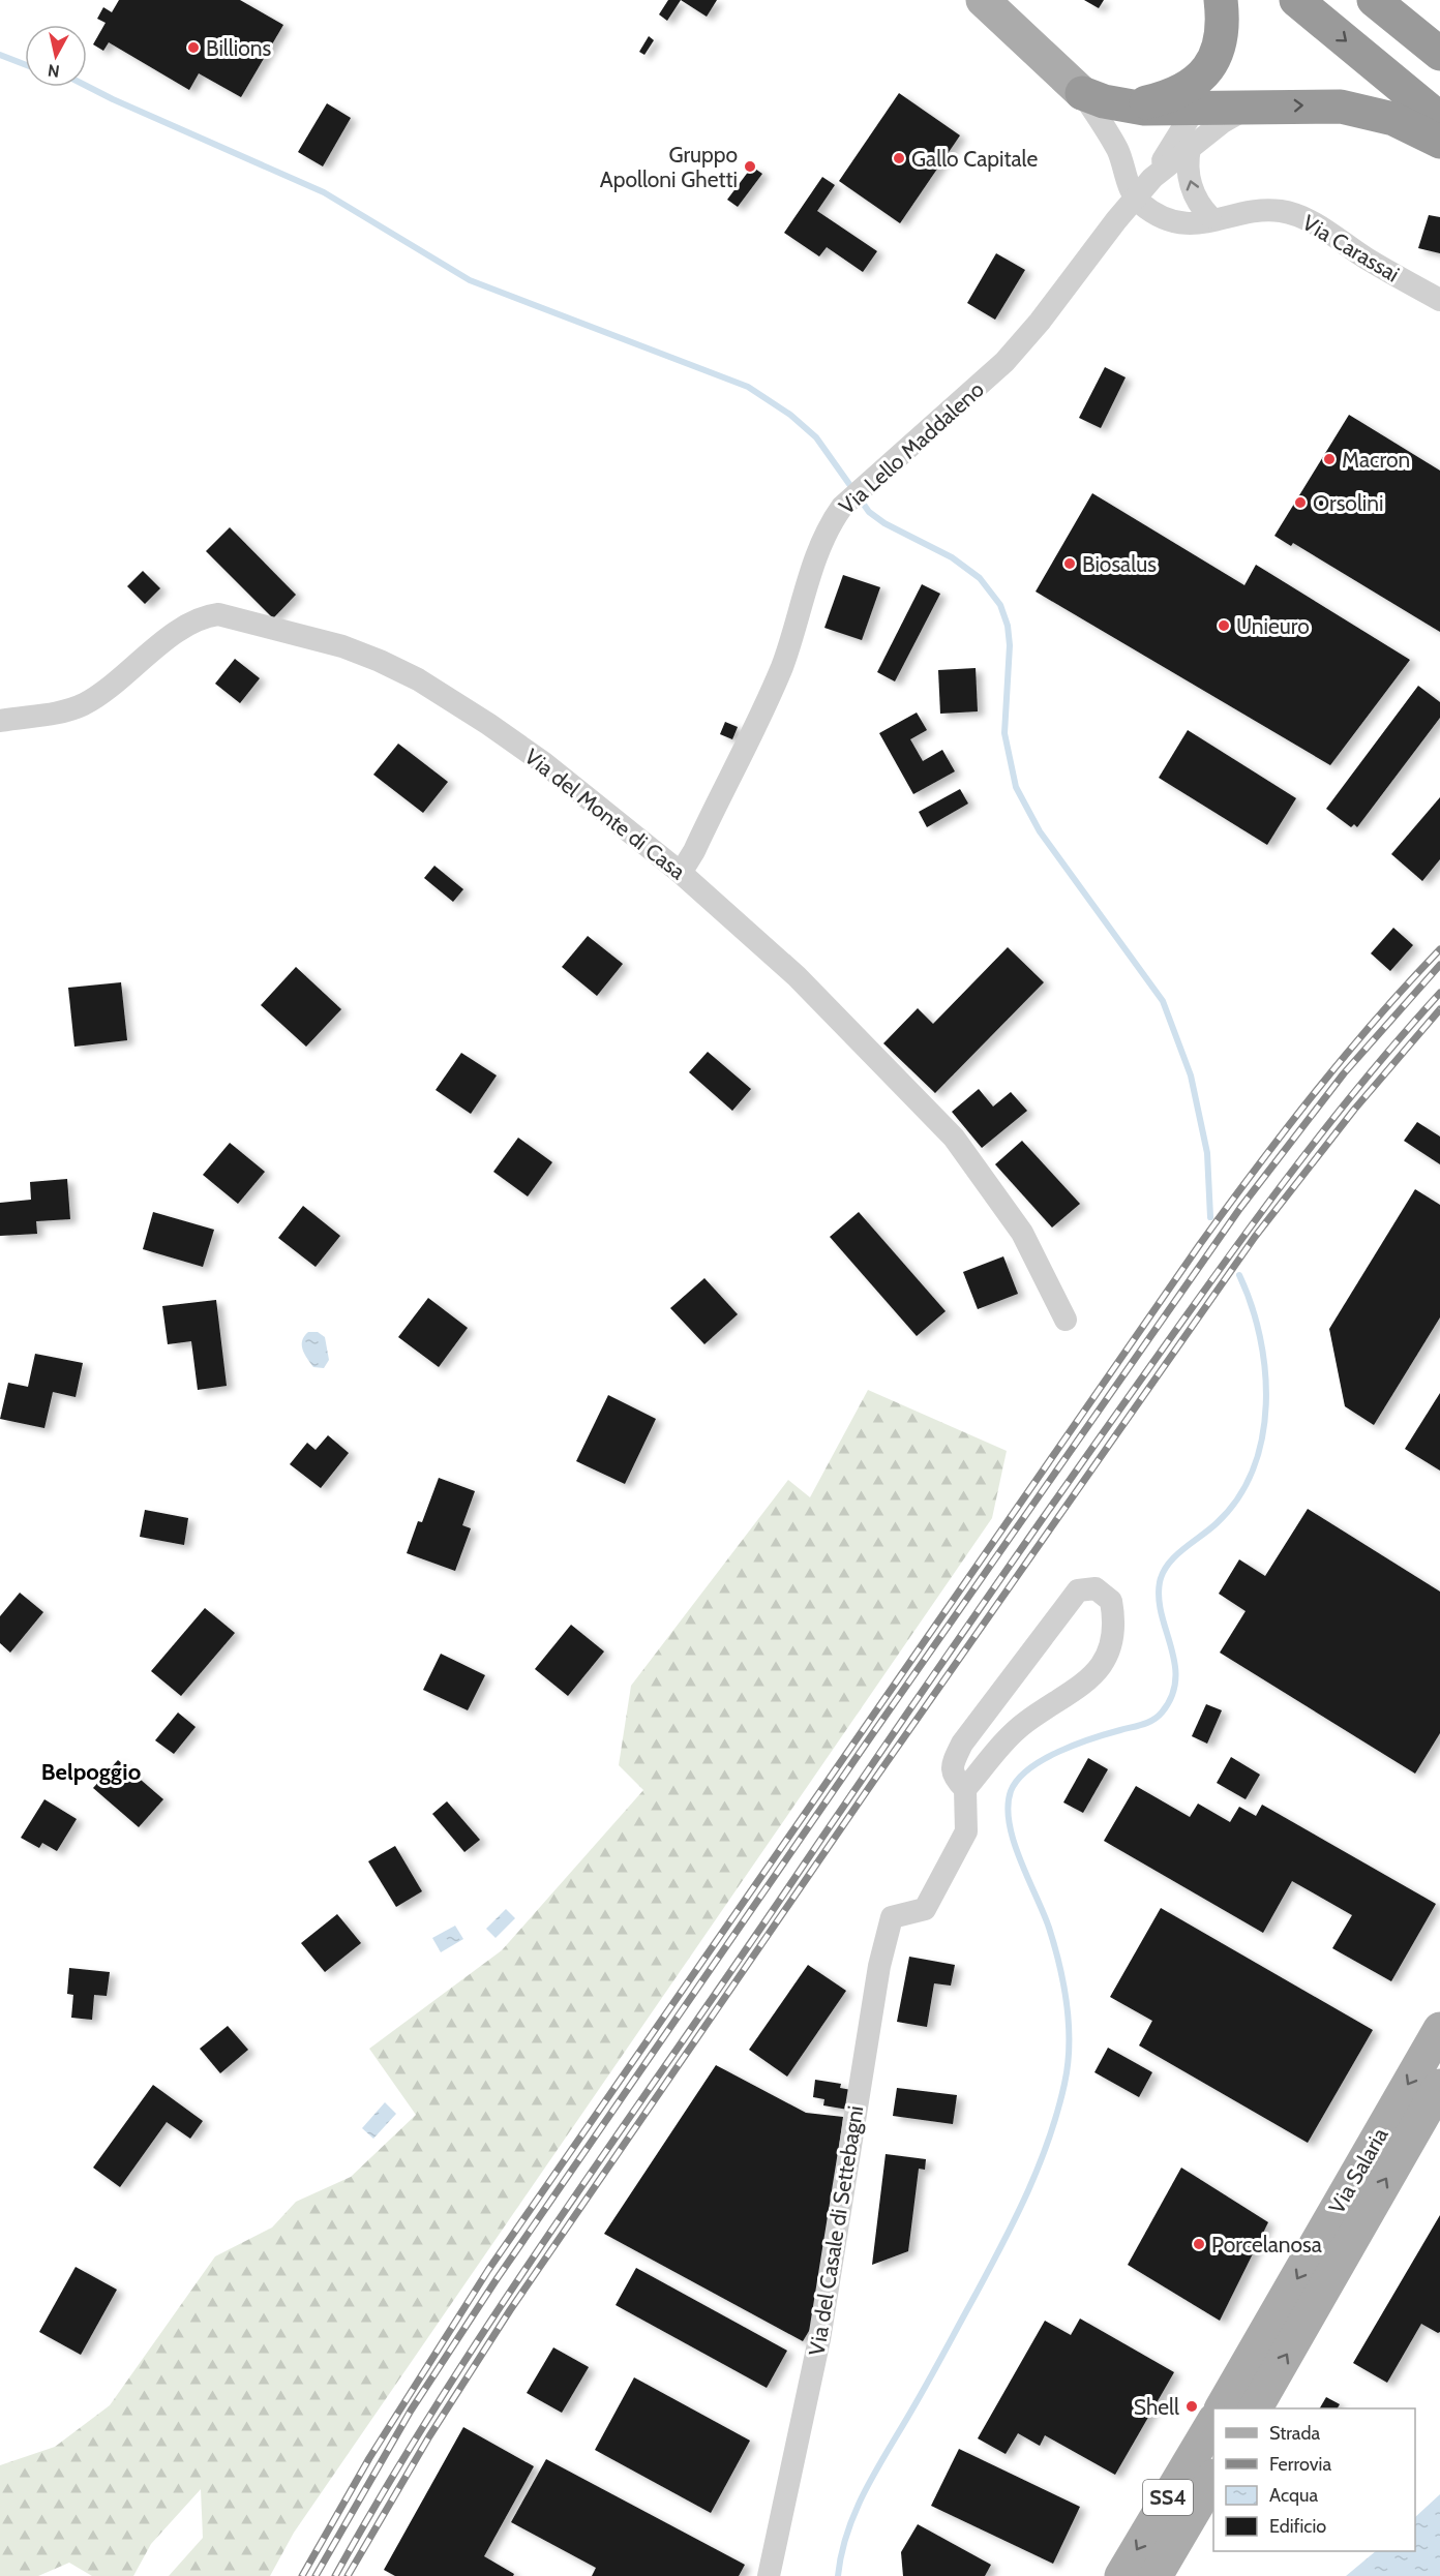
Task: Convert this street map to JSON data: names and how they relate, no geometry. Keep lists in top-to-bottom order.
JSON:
{
  "streets": {
    "main road": ["Via Salaria", "SS4"],
    "street": [
      "Via Carassai",
      "Via Lello Maddaleno",
      "Via del Monte di Casa",
      "Via del Casale di Settebagni"
    ]
  },
  "crossings": [
    ["Via Carassai", "Via Lello Maddaleno"],
    ["Via Lello Maddaleno", "Via del Monte di Casa"]
  ],
  "districts": ["Belpoggio"],
  "places": [
    "Billions",
    "Gallo Capitale",
    "Gruppo Apolloni Ghetti",
    "Macron",
    "Orsolini",
    "Biosalus",
    "Unieuro",
    "Porcelanosa",
    "Shell"
  ],
  "legend": [
    "Strada",
    "Ferrovia",
    "Acqua",
    "Edificio"
  ],
  "north": "bottom"
}
